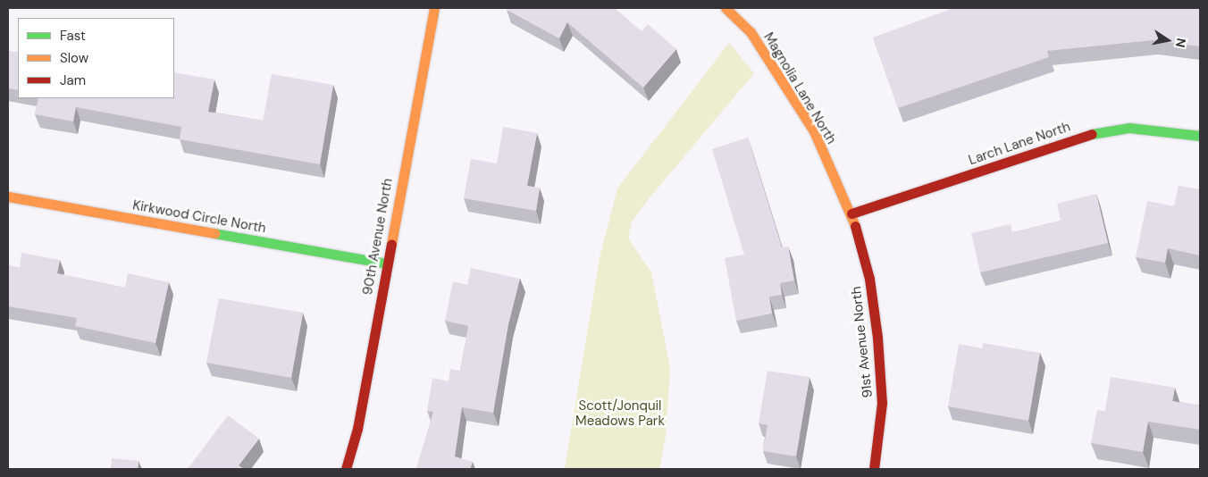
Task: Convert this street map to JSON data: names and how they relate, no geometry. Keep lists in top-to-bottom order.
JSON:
{
  "streets": {
    "street": [
      "Magnolia Lane North",
      "Larch Lane North",
      "Kirkwood Circle North",
      "90th Avenue North",
      "91st Avenue North"
    ]
  },
  "crossings": [
    ["Magnolia Lane North", "Larch Lane North"],
    ["Magnolia Lane North", "91st Avenue North"],
    ["Larch Lane North", "91st Avenue North"],
    ["Kirkwood Circle North", "90th Avenue North"]
  ],
  "parks": ["Scott/Jonquil Meadows Park"],
  "legend": ["Fast", "Slow", "Jam"],
  "north": "right"
}
